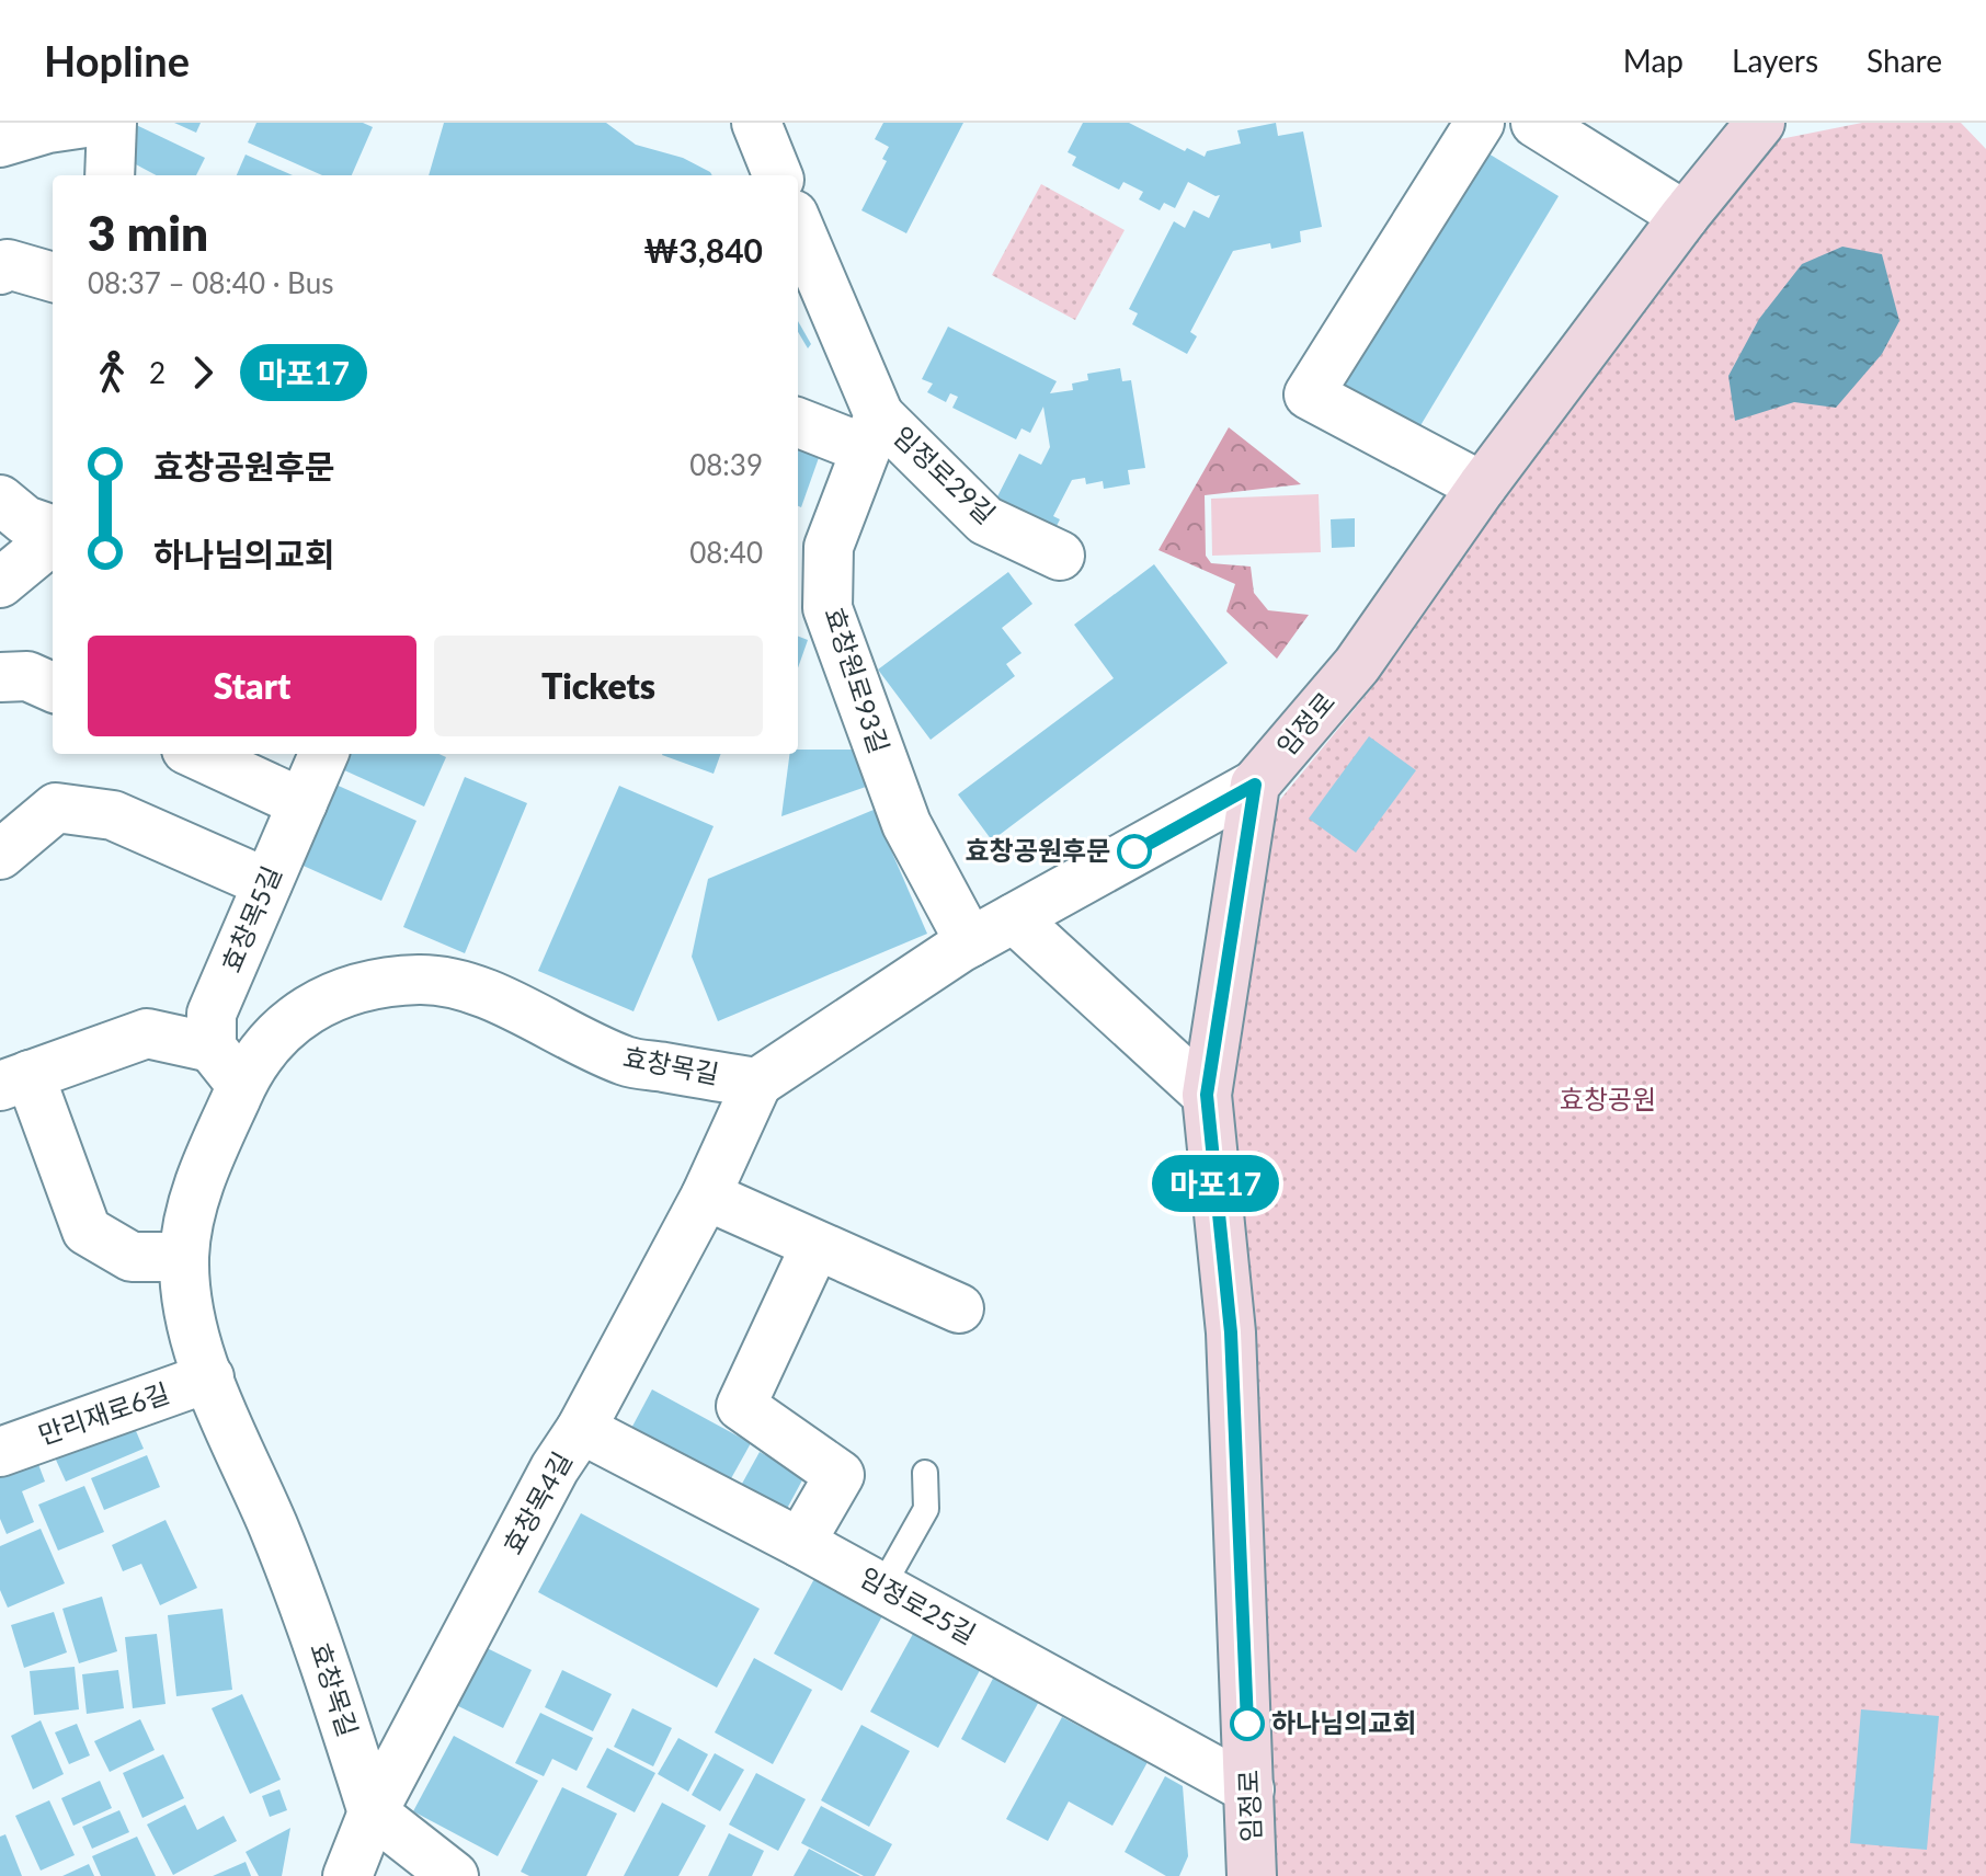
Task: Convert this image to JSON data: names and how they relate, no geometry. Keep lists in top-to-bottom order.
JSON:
{
  "streets": {
    "street": [
      "임정로29길",
      "효창원로93길",
      "임정로",
      "효창목5길",
      "효창목길",
      "만리재로6길",
      "효창목4길",
      "임정로25길"
    ]
  },
  "crossings": [
    ["임정로29길", "효창원로93길"],
    ["임정로", "임정로25길"],
    ["효창목길", "만리재로6길"],
    ["효창목길", "효창목4길"],
    ["효창목4길", "임정로25길"]
  ],
  "parks": ["효창공원"],
  "places": ["효창공원후문", "하나님의교회"],
  "lines": ["bus line 마포17"],
  "page": {
    "header": "Hopline",
    "nav": ["Map", "Layers", "Share"],
    "on_map": "마포17",
    "heading": ["3 min", "08:37 – 08:40 · Bus", "₩3,840"],
    "legs": ["2", "마포17"],
    "list": [
      {
        "name": "효창공원후문",
        "value": "08:39"
      },
      {
        "name": "하나님의교회",
        "value": "08:40"
      }
    ],
    "buttons": ["Start", "Tickets"]
  }
}
